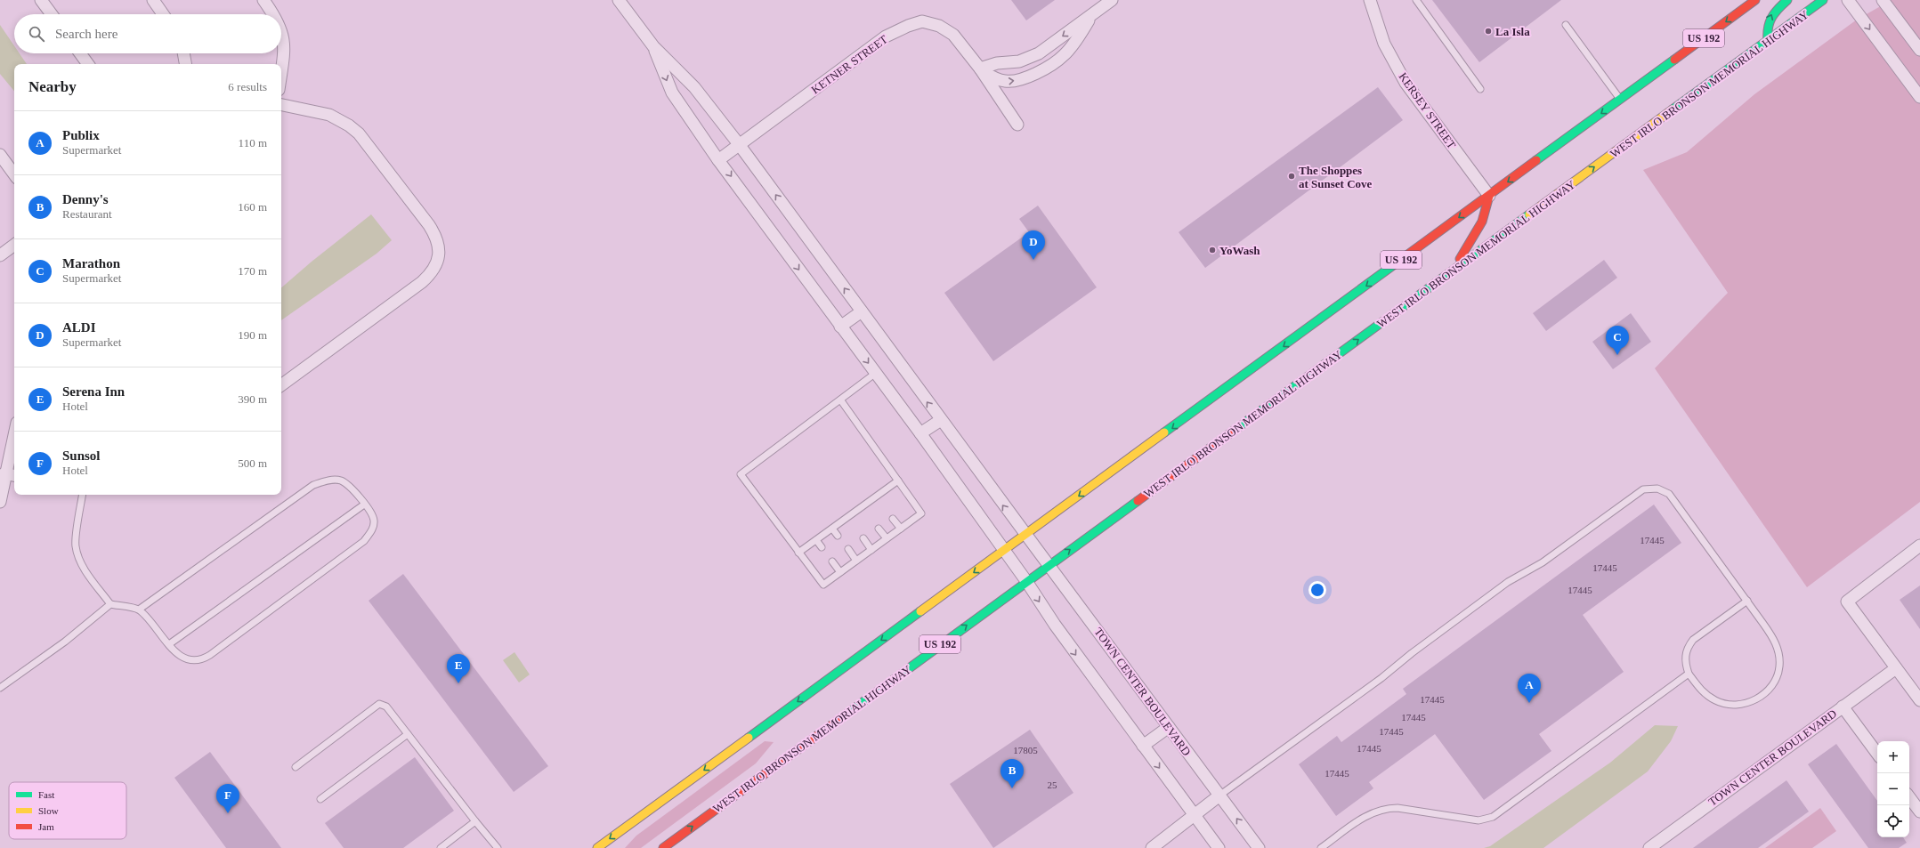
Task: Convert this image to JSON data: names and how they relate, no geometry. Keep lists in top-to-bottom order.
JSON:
{
  "streets": {
    "highway": ["US 192", "WEST IRLO BRONSON MEMORIAL HIGHWAY"],
    "street": ["KETNER STREET", "KERSEY STREET", "TOWN CENTER BOULEVARD"]
  },
  "crossings": [
    ["US 192", "KERSEY STREET"],
    ["US 192", "TOWN CENTER BOULEVARD"],
    ["KETNER STREET", "TOWN CENTER BOULEVARD"],
    ["WEST IRLO BRONSON MEMORIAL HIGHWAY", "TOWN CENTER BOULEVARD"]
  ],
  "places": ["La Isla", "The Shoppes at Sunset Cove", "YoWash"],
  "house_numbers": [
    "17445",
    "17445",
    "17445",
    "17445",
    "17445",
    "17445",
    "17445",
    "17805",
    "17445",
    "25"
  ],
  "legend": ["Fast", "Slow", "Jam"],
  "page": {
    "search": "Search here",
    "heading": ["Nearby", "6 results"],
    "list": [
      {
        "mark": "A",
        "name": "Publix",
        "note": "Supermarket",
        "value": "110 m"
      },
      {
        "mark": "B",
        "name": "Denny's",
        "note": "Restaurant",
        "value": "160 m"
      },
      {
        "mark": "C",
        "name": "Marathon",
        "note": "Supermarket",
        "value": "170 m"
      },
      {
        "mark": "D",
        "name": "ALDI",
        "note": "Supermarket",
        "value": "190 m"
      },
      {
        "mark": "E",
        "name": "Serena Inn",
        "note": "Hotel",
        "value": "390 m"
      },
      {
        "mark": "F",
        "name": "Sunsol",
        "note": "Hotel",
        "value": "500 m"
      }
    ],
    "pins": [
      "D",
      "C",
      "E",
      "A",
      "B",
      "F"
    ],
    "map_buttons": ["+", "−"]
  }
}
